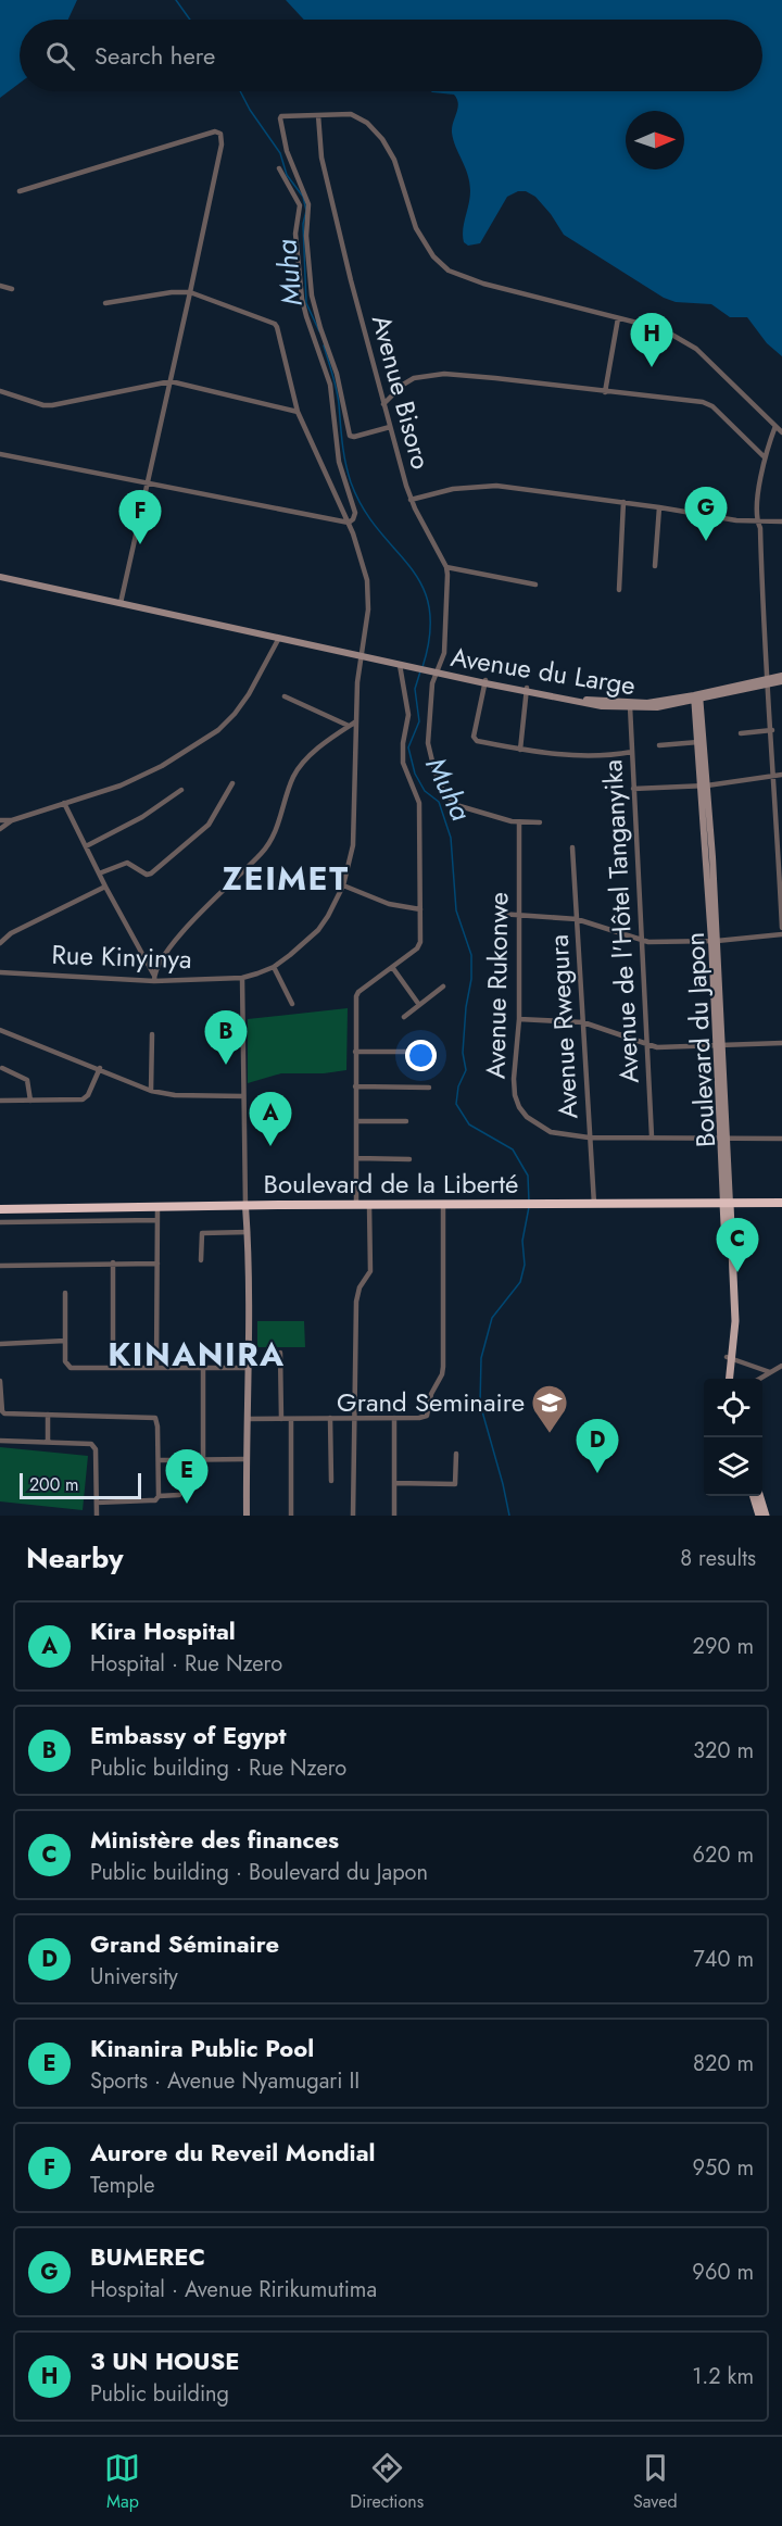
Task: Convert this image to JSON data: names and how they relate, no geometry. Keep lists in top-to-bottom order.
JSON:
{
  "streets": {
    "highway": ["Boulevard de la Liberté"],
    "main road": ["Avenue du Large", "Boulevard du Japon"],
    "street": [
      "Avenue Bisoro",
      "Avenue de l'Hôtel Tanganyika",
      "Rue Kinyinya",
      "Avenue Rukonwe",
      "Avenue Rwegura"
    ]
  },
  "crossings": [
    ["Avenue Bisoro", "Avenue du Large"],
    ["Avenue Bisoro", "Avenue Rukonwe"],
    ["Avenue du Large", "Avenue de l'Hôtel Tanganyika"],
    ["Avenue du Large", "Rue Kinyinya"],
    ["Avenue du Large", "Boulevard du Japon"],
    ["Avenue de l'Hôtel Tanganyika", "Avenue Rukonwe"],
    ["Avenue Rukonwe", "Avenue Rwegura"],
    ["Avenue Rukonwe", "Boulevard du Japon"],
    ["Avenue Rwegura", "Boulevard de la Liberté"],
    ["Boulevard du Japon", "Boulevard de la Liberté"]
  ],
  "districts": ["ZEIMET", "KINANIRA"],
  "water": ["Muha"],
  "places": {
    "school or university": ["Grand Seminaire"]
  },
  "scale_bar": "200 m",
  "north": "right",
  "page": {
    "search": "Search here",
    "pins": [
      "H",
      "G",
      "F",
      "B",
      "A",
      "C",
      "D",
      "E"
    ],
    "scale": "200 m",
    "heading": ["Nearby", "8 results"],
    "list": [
      {
        "mark": "A",
        "name": "Kira Hospital",
        "note": "Hospital · Rue Nzero",
        "value": "290 m"
      },
      {
        "mark": "B",
        "name": "Embassy of Egypt",
        "note": "Public building · Rue Nzero",
        "value": "320 m"
      },
      {
        "mark": "C",
        "name": "Ministère des finances",
        "note": "Public building · Boulevard du Japon",
        "value": "620 m"
      },
      {
        "mark": "D",
        "name": "Grand Séminaire",
        "note": "University",
        "value": "740 m"
      },
      {
        "mark": "E",
        "name": "Kinanira Public Pool",
        "note": "Sports · Avenue Nyamugari II",
        "value": "820 m"
      },
      {
        "mark": "F",
        "name": "Aurore du Reveil Mondial",
        "note": "Temple",
        "value": "950 m"
      },
      {
        "mark": "G",
        "name": "BUMEREC",
        "note": "Hospital · Avenue Ririkumutima",
        "value": "960 m"
      },
      {
        "mark": "H",
        "name": "3 UN HOUSE",
        "note": "Public building",
        "value": "1.2 km"
      }
    ],
    "nav": ["Map", "Directions", "Saved"]
  }
}
